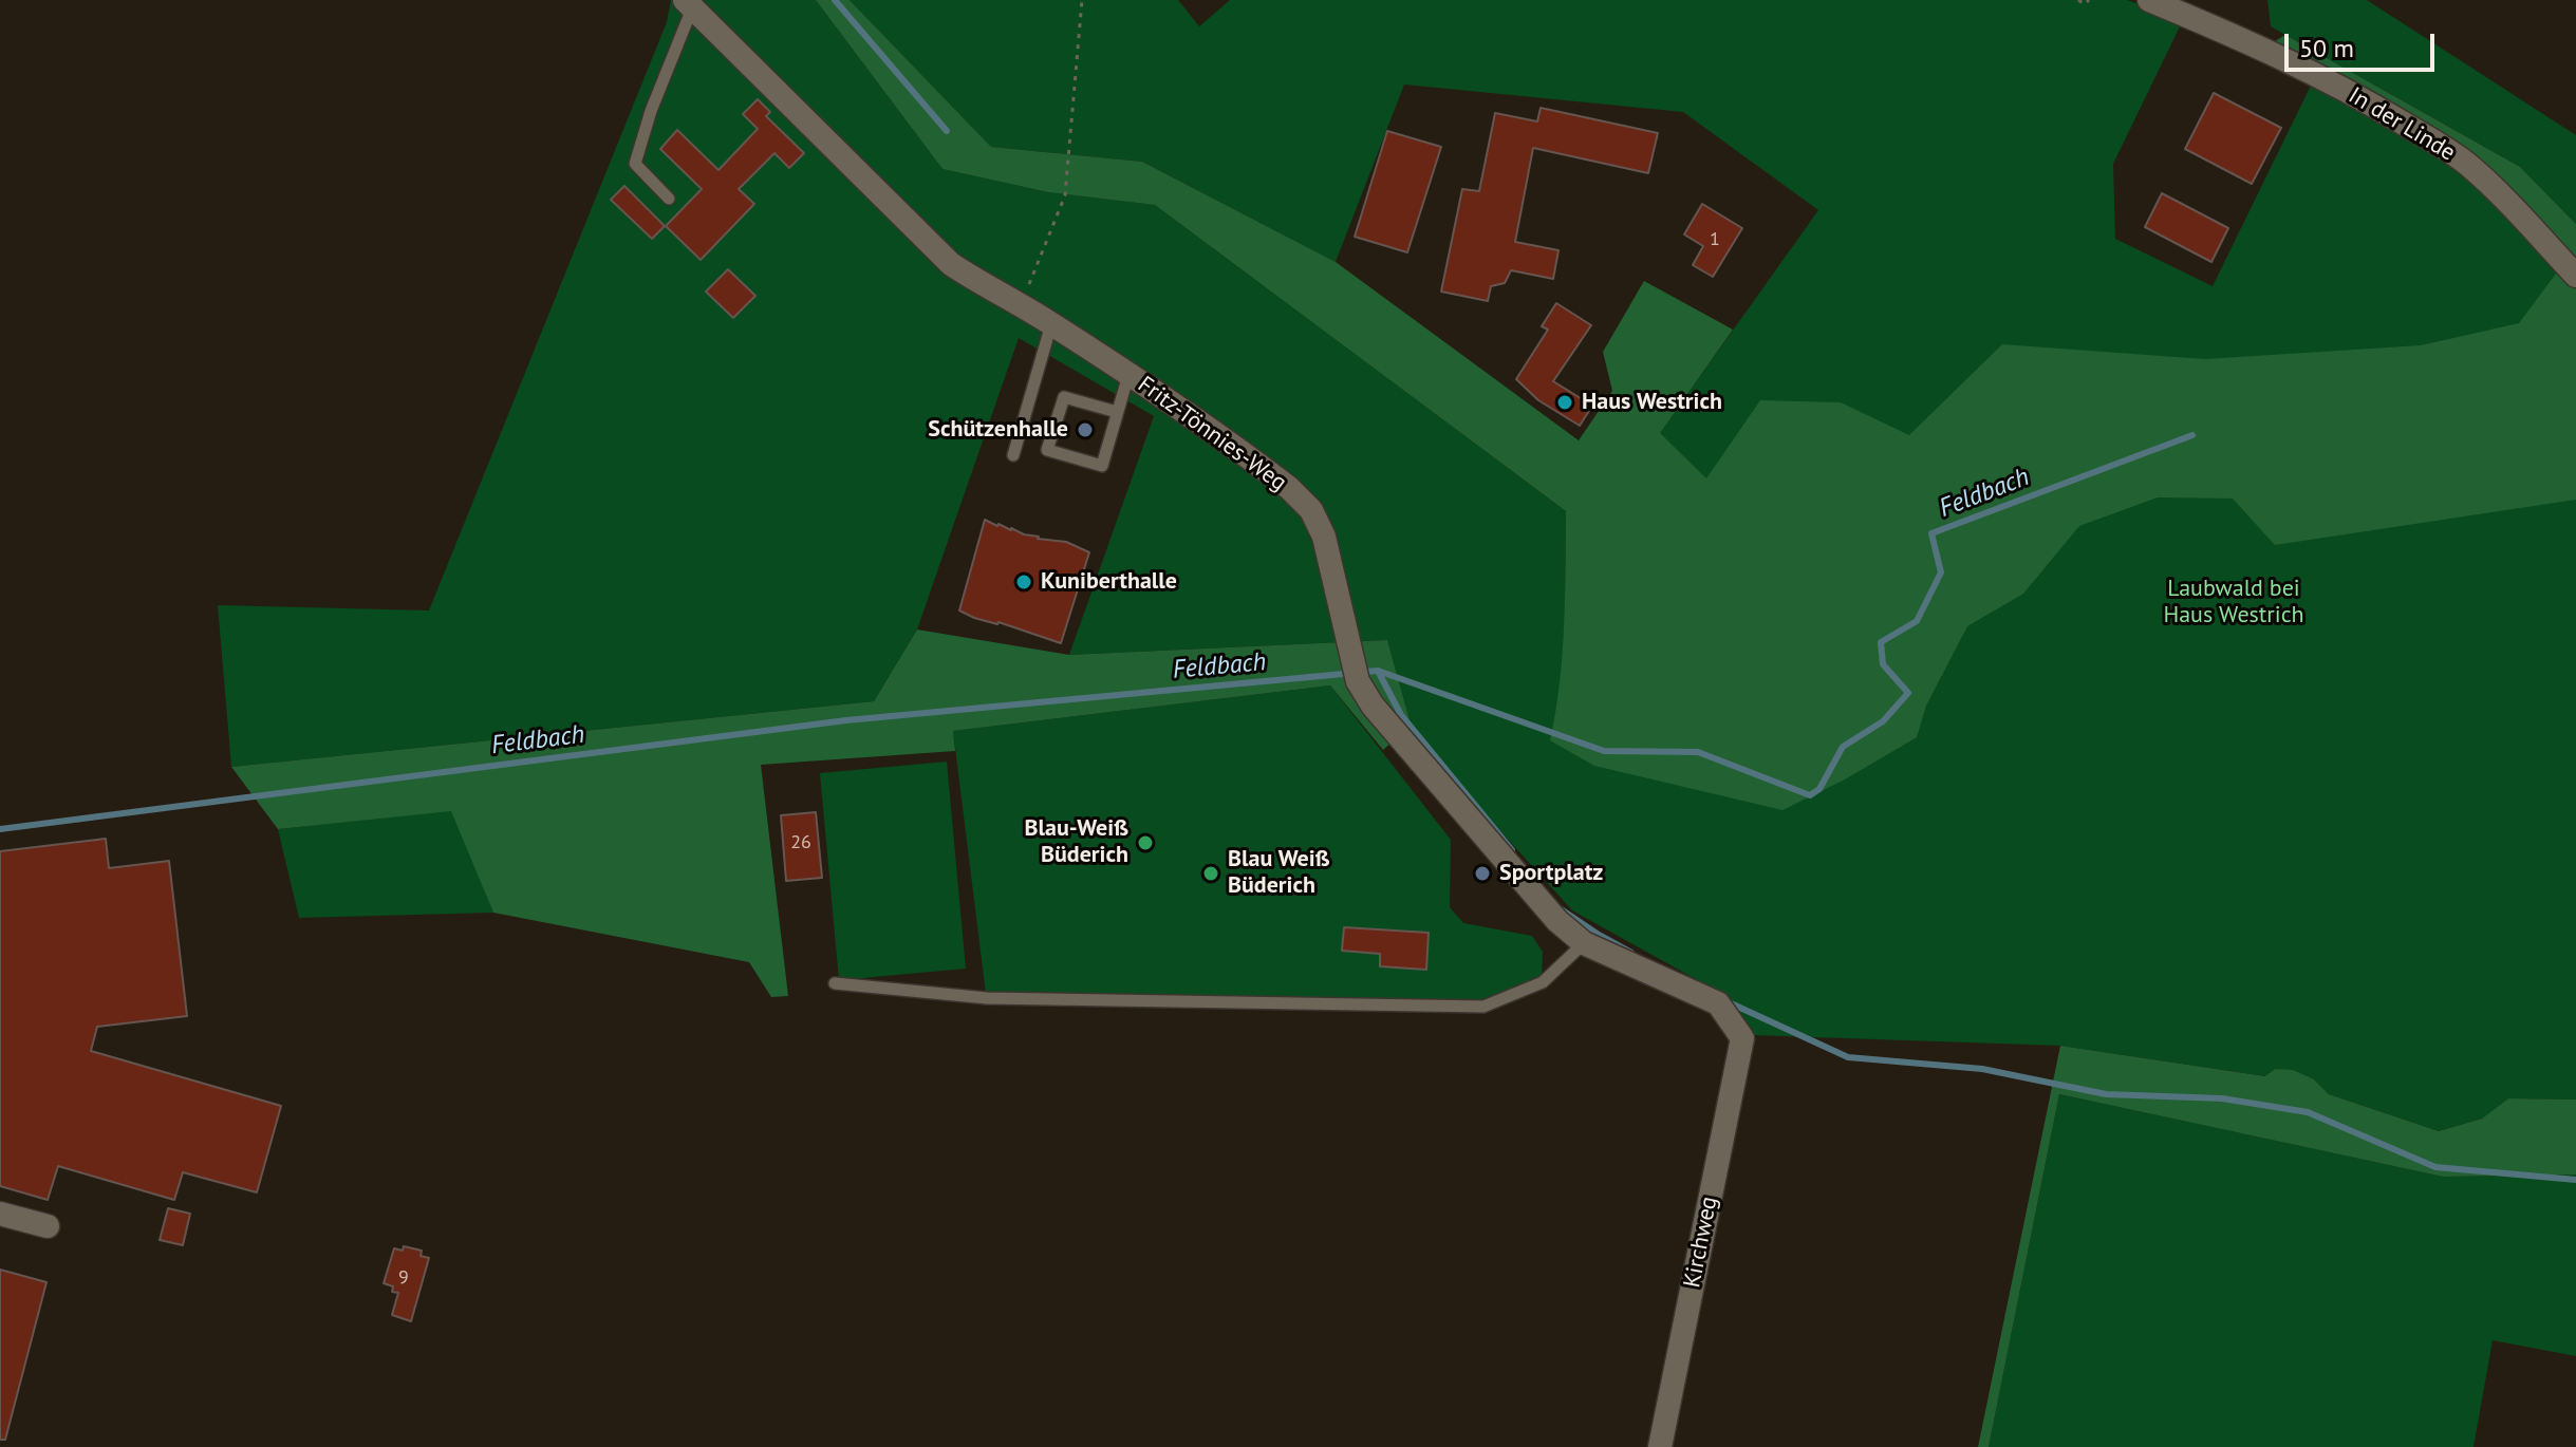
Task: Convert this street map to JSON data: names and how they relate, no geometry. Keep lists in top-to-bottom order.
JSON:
{
  "streets": {
    "street": ["In der Linde", "Fritz-Tönnies-Weg", "Kirchweg"]
  },
  "crossings": [
    ["Fritz-Tönnies-Weg", "Kirchweg"]
  ],
  "water": ["Feldbach"],
  "parks": ["Laubwald bei Haus Westrich"],
  "places": [
    "Haus Westrich",
    "Schützenhalle",
    "Kuniberthalle",
    "Blau-Weiß Büderich",
    "Blau Weiß Büderich",
    "Sportplatz"
  ],
  "house_numbers": ["1", "26", "9"],
  "scale_bar": "50 m"
}
